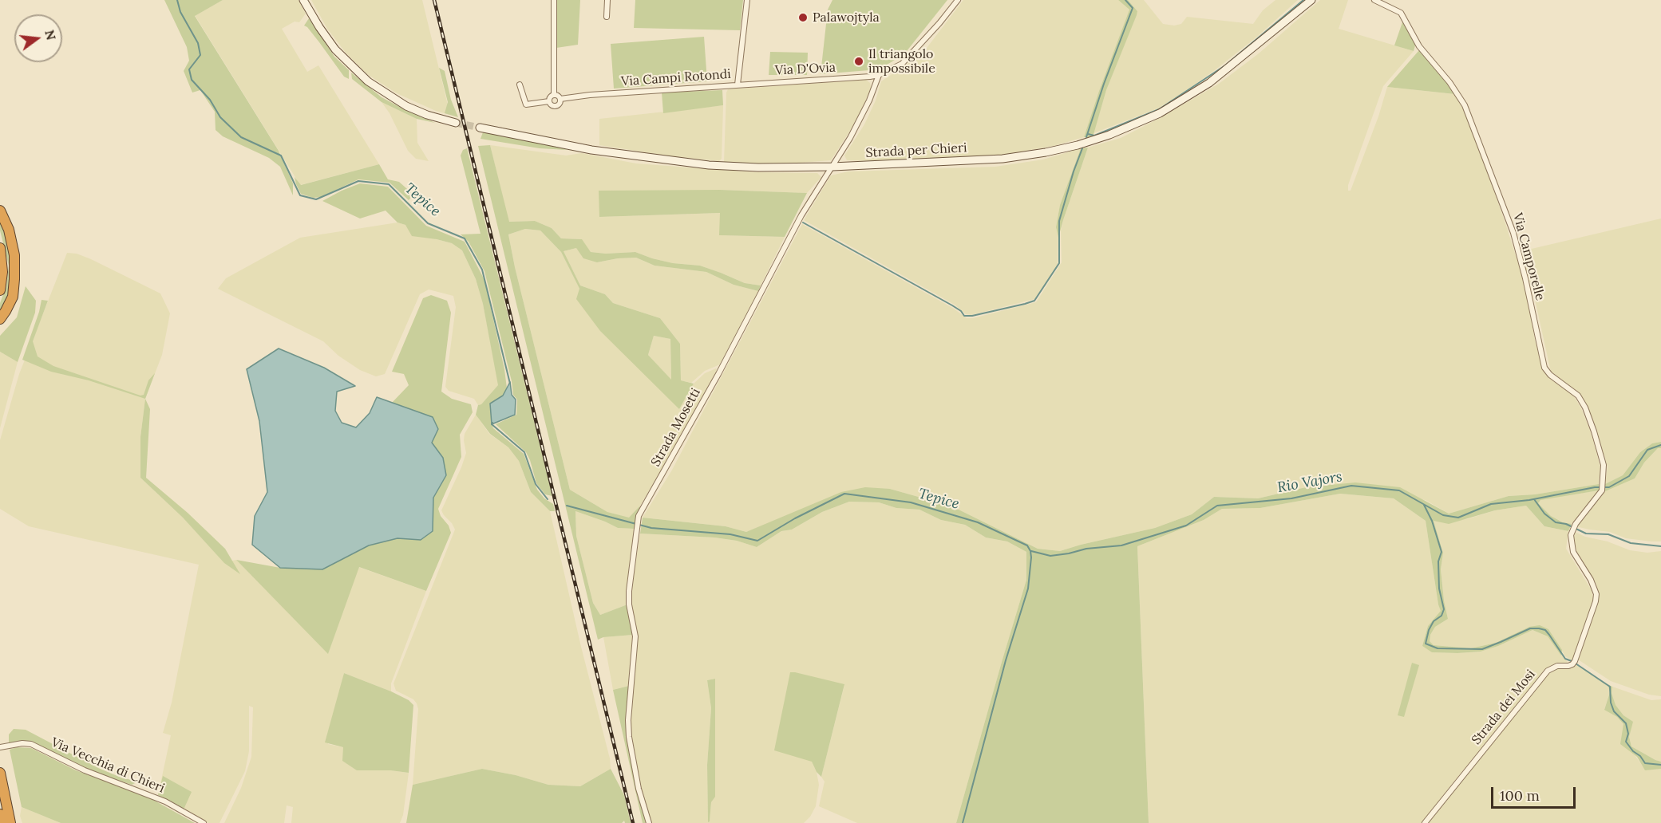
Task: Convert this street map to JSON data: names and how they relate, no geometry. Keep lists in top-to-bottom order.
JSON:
{
  "streets": {
    "main road": ["Strada per Chieri"],
    "street": [
      "Via D'Ovia",
      "Via Campi Rotondi",
      "Via Camporelle",
      "Strada Mosetti",
      "Strada dei Mosi",
      "Via Vecchia di Chieri"
    ]
  },
  "crossings": [
    ["Via D'Ovia", "Via Campi Rotondi"],
    ["Via D'Ovia", "Strada Mosetti"],
    ["Strada per Chieri", "Strada Mosetti"],
    ["Via Camporelle", "Strada dei Mosi"]
  ],
  "water": ["Tepice", "Rio Vajors"],
  "places": ["Palawojtyla", "Il triangolo impossibile"],
  "scale_bar": "100 m",
  "north": "right"
}
